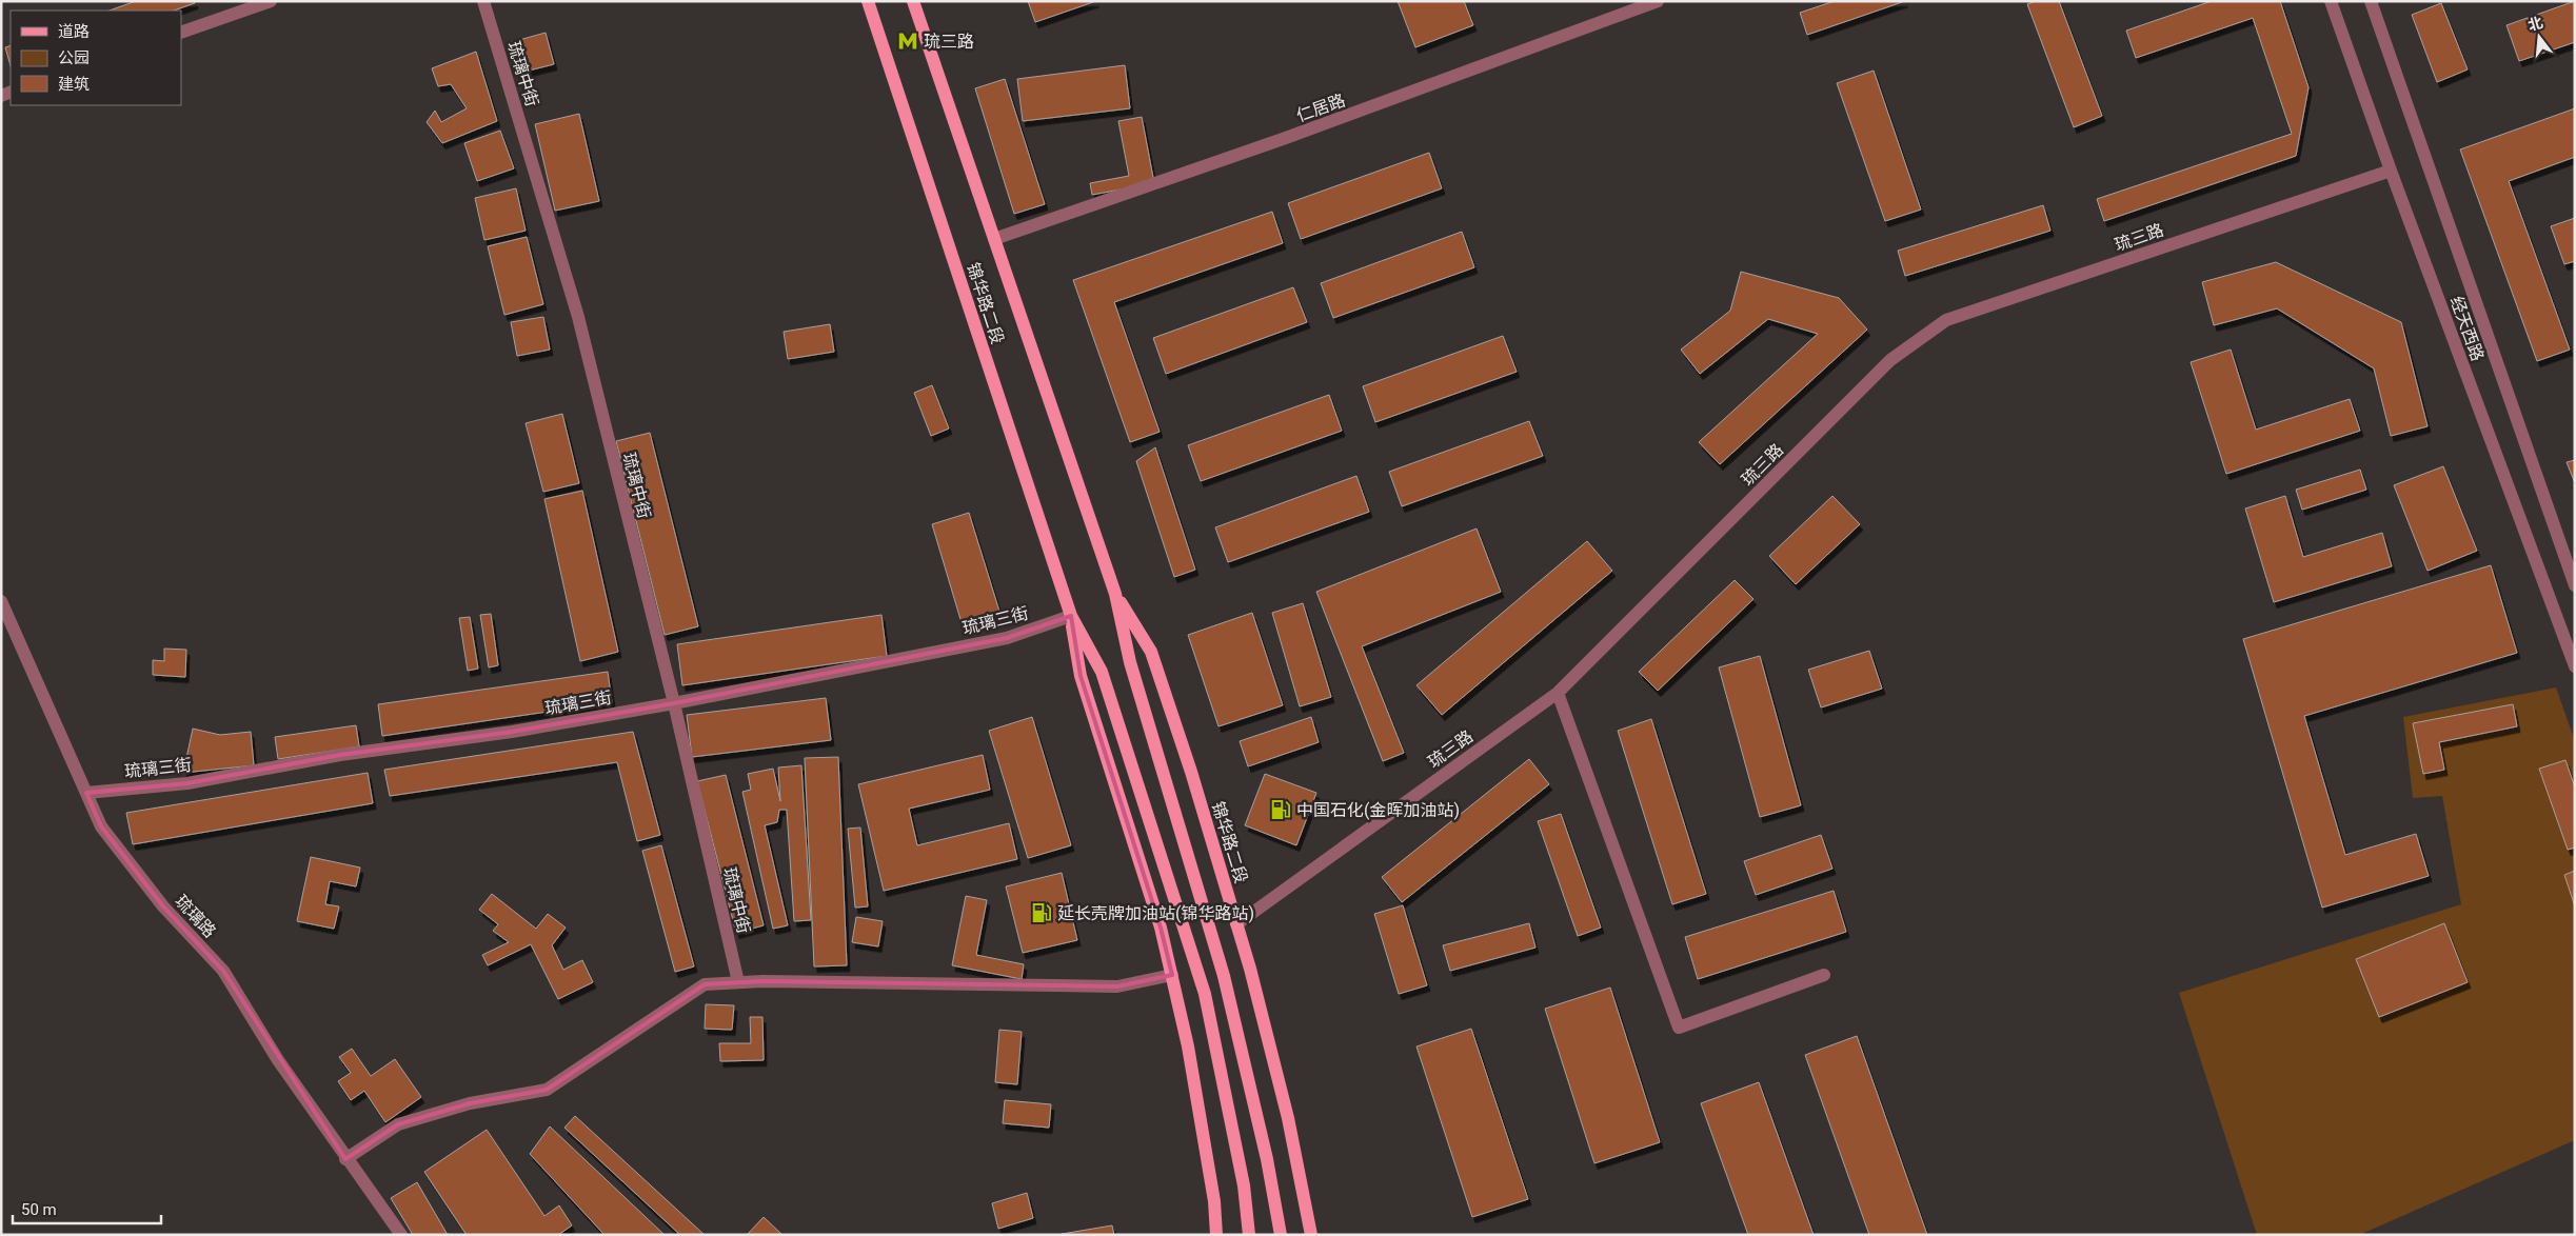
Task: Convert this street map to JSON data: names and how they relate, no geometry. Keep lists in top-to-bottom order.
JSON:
{
  "streets": {
    "main road": ["锦华路二段"],
    "street": [
      "琉璃中街",
      "仁居路",
      "琉三路",
      "经天西路",
      "琉璃三街",
      "琉璃路"
    ]
  },
  "crossings": [
    ["琉璃中街", "琉璃三街"],
    ["仁居路", "锦华路二段"],
    ["琉三路", "锦华路二段"],
    ["琉三路", "经天西路"],
    ["锦华路二段", "琉璃三街"],
    ["琉璃三街", "琉璃路"]
  ],
  "places": {
    "metro station": ["琉三路"],
    "fuel station": ["中国石化(金晖加油站)", "延长壳牌加油站(锦华路站)"]
  },
  "legend": ["道路", "公园", "建筑"],
  "scale_bar": "50 m",
  "north": "top"
}
